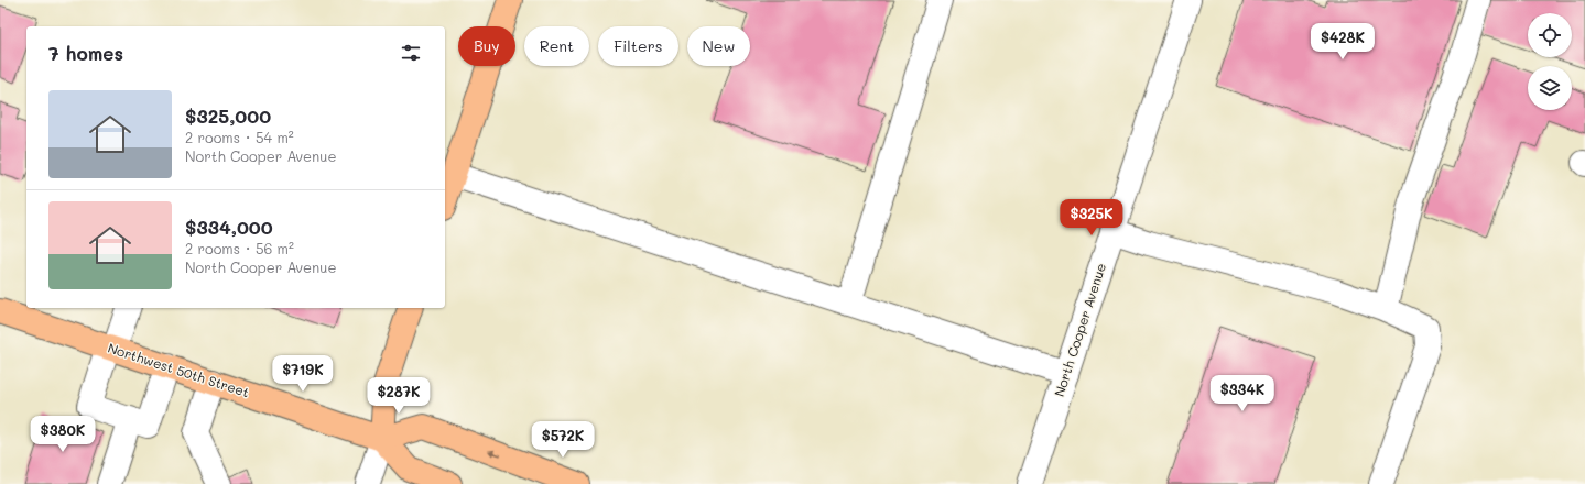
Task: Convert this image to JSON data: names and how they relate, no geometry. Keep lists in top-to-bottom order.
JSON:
{
  "streets": {
    "main road": ["Northwest 50th Street"],
    "street": ["North Cooper Avenue"]
  },
  "page": {
    "price": [
      "$428K",
      "$325K",
      "$719K",
      "$334K",
      "$287K",
      "$380K",
      "$572K"
    ],
    "chip": [
      "Buy",
      "Rent",
      "Filters",
      "New"
    ],
    "heading": "7 homes",
    "list": [
      {
        "name": "$325,000",
        "note": "2 rooms · 54 m² · North Cooper Avenue"
      },
      {
        "name": "$334,000",
        "note": "2 rooms · 56 m² · North Cooper Avenue"
      }
    ]
  }
}
